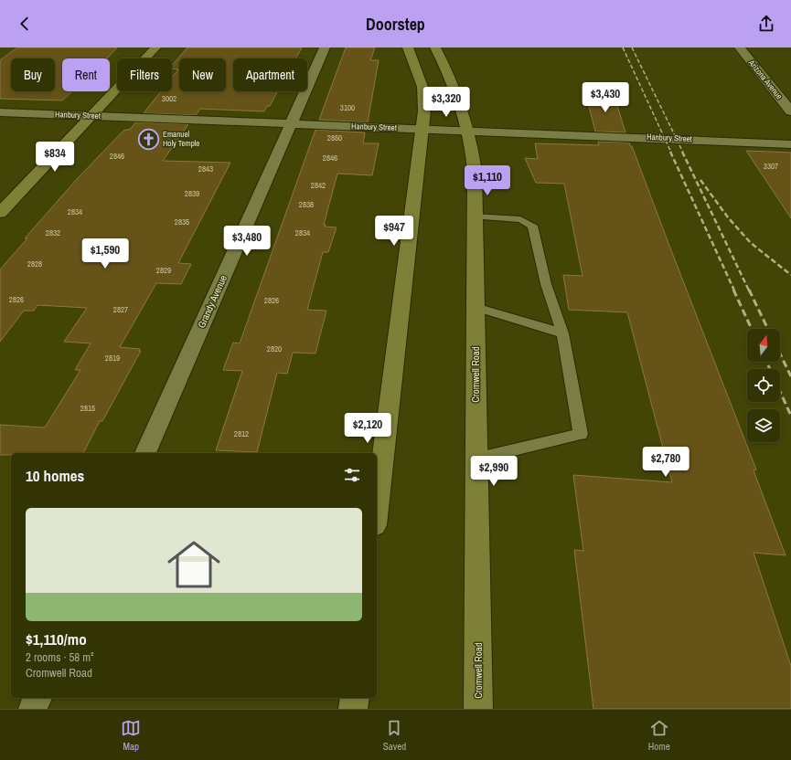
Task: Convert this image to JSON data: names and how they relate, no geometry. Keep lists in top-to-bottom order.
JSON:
{
  "streets": {
    "street": [
      "Arizona Avenue",
      "Hanbury Street",
      "Grandy Avenue",
      "Cromwell Road"
    ]
  },
  "crossings": [
    ["Hanbury Street", "Grandy Avenue"],
    ["Hanbury Street", "Cromwell Road"]
  ],
  "places": {
    "church": ["Emanuel Holy Temple"]
  },
  "house_numbers": [
    "3002",
    "3100",
    "2850",
    "2846",
    "2846",
    "3307",
    "2843",
    "2842",
    "2839",
    "2838",
    "2834",
    "2835",
    "2832",
    "2834",
    "2828",
    "2829",
    "2826",
    "2826",
    "2827",
    "2820",
    "2819",
    "2815",
    "2812"
  ],
  "north": "top",
  "page": {
    "header": "Doorstep",
    "chip": [
      "Buy",
      "Rent",
      "Filters",
      "New",
      "Apartment"
    ],
    "price": [
      "$3,430",
      "$3,320",
      "$834",
      "$1,110",
      "$947",
      "$3,480",
      "$1,590",
      "$2,120",
      "$2,780",
      "$2,990"
    ],
    "heading": "10 homes",
    "list": [
      {
        "name": "$1,110/mo",
        "note": "2 rooms · 58 m² · Cromwell Road"
      }
    ],
    "tabs": ["Map", "Saved", "Home"]
  }
}
